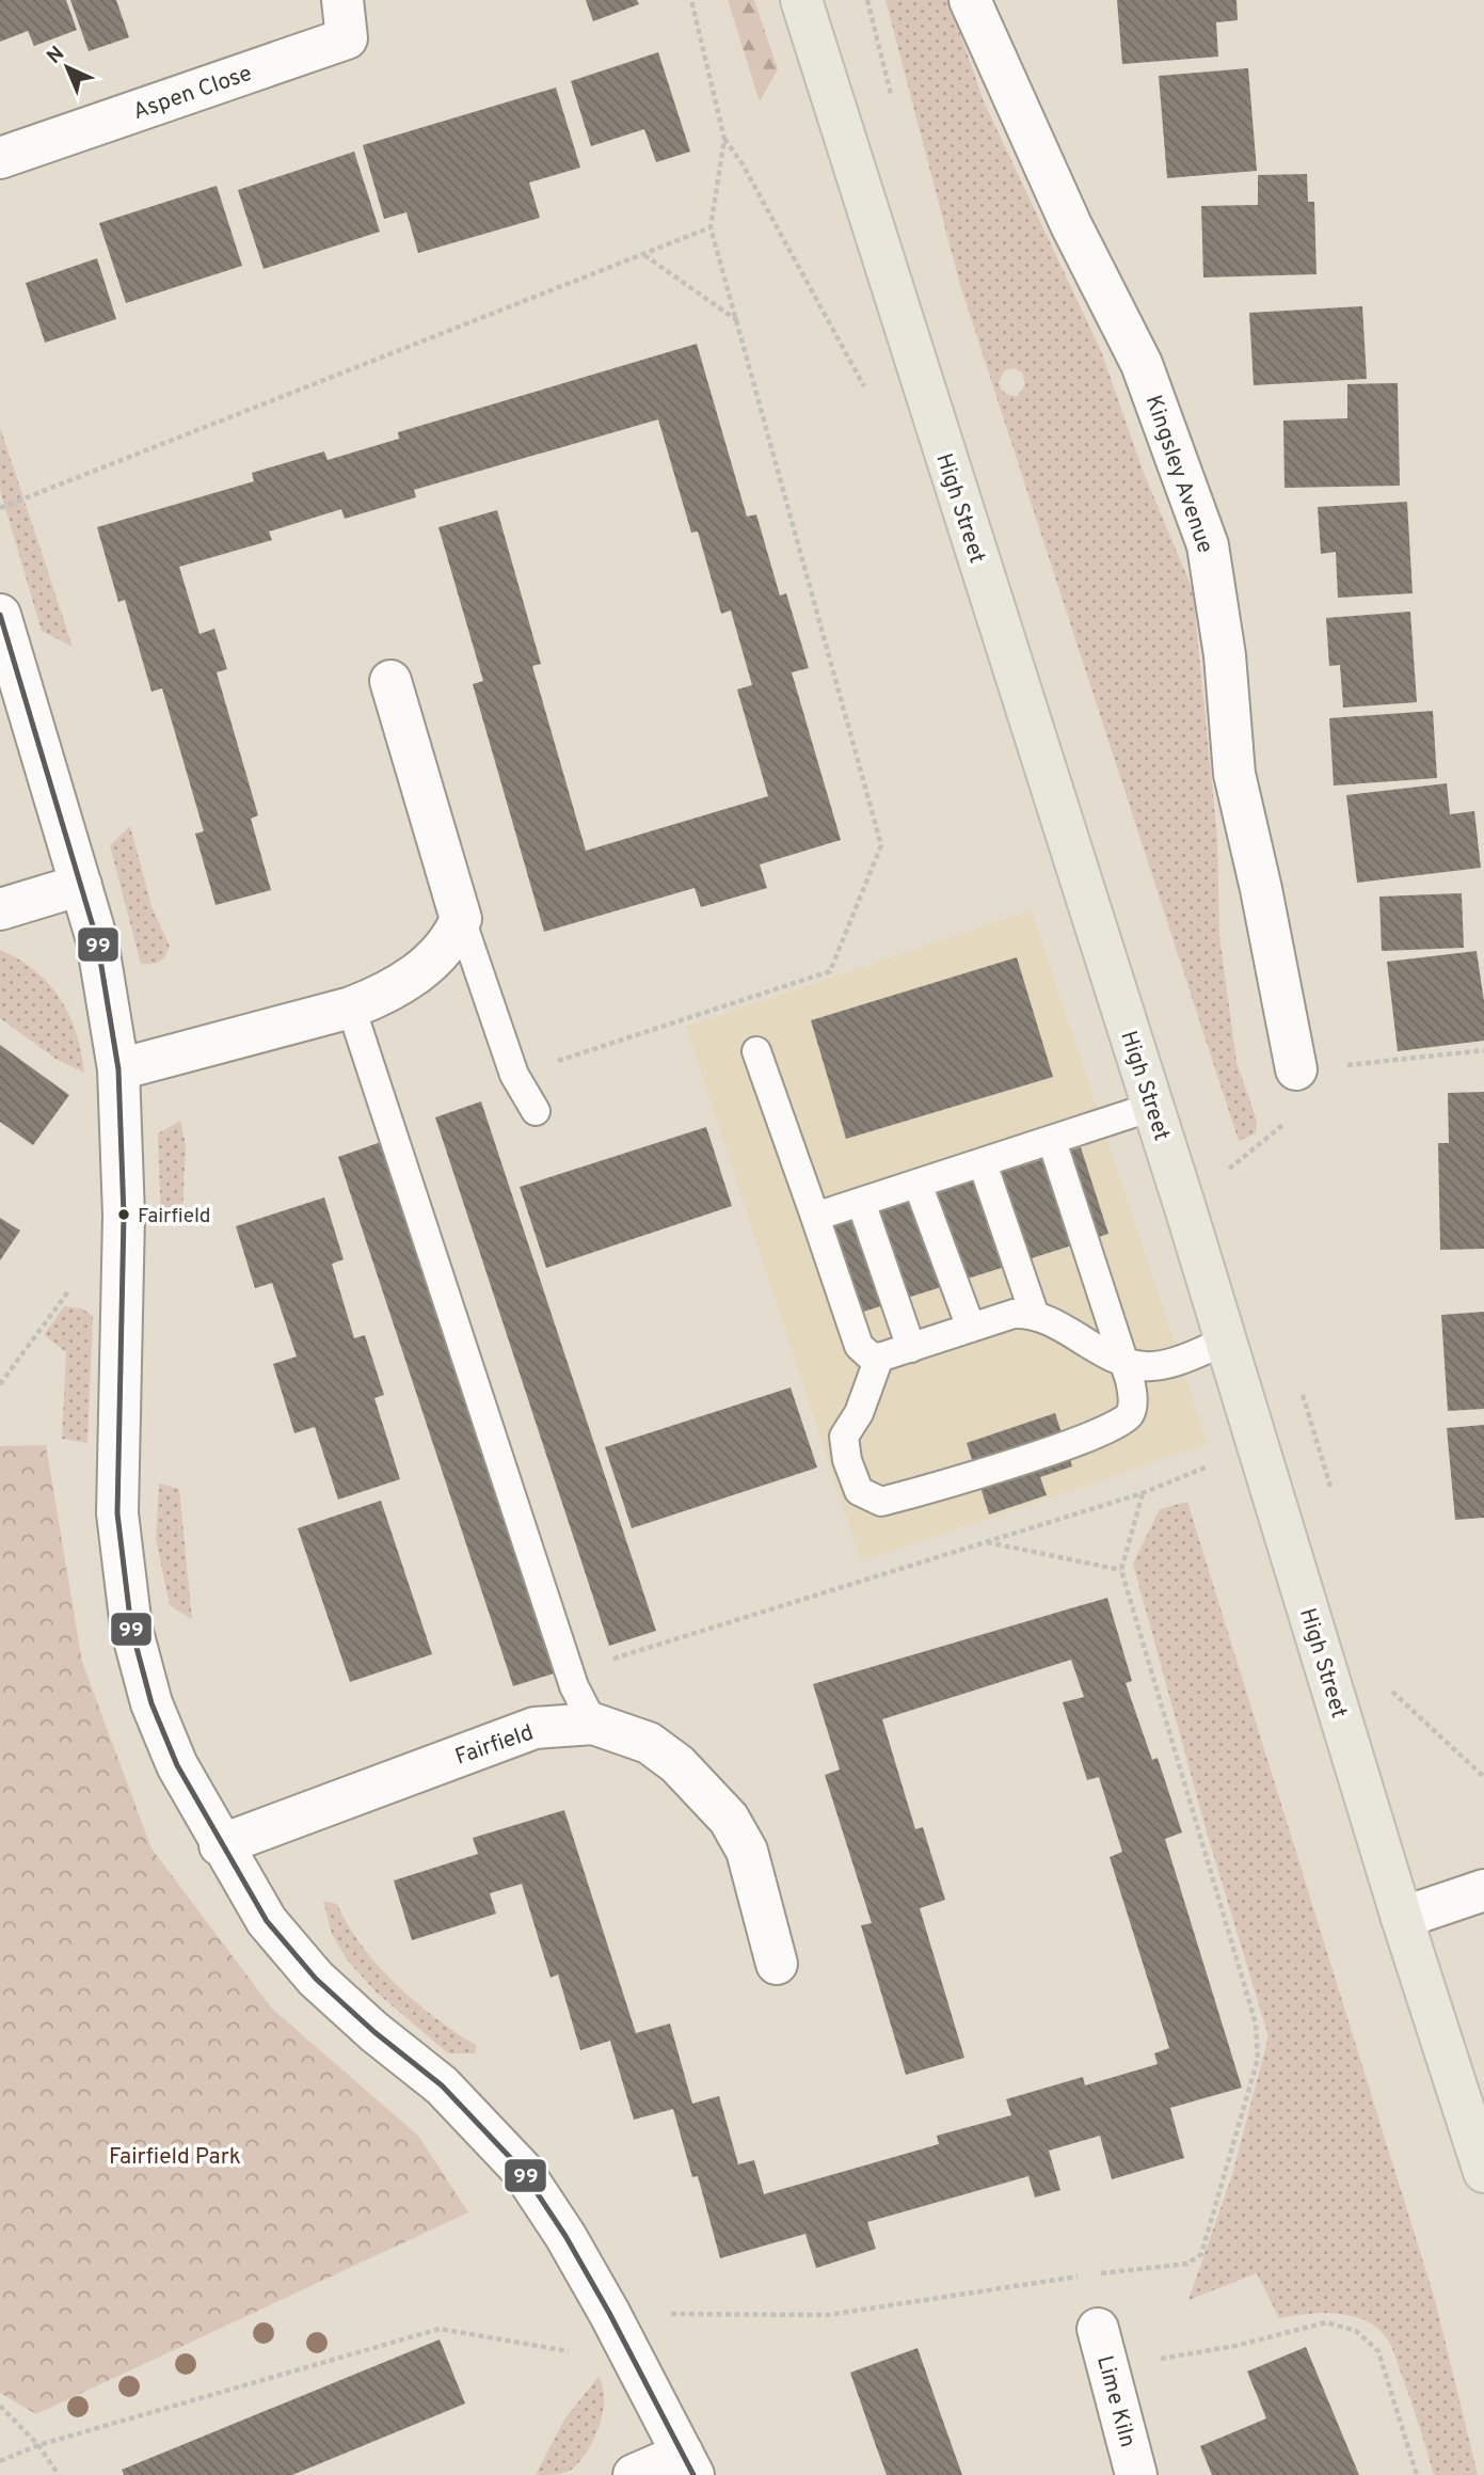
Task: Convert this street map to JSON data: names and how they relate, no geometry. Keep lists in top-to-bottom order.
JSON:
{
  "streets": {
    "main road": ["High Street"],
    "street": [
      "Aspen Close",
      "Kingsley Avenue",
      "Fairfield",
      "Lime Kiln"
    ]
  },
  "parks": ["Fairfield Park"],
  "places": ["Fairfield"],
  "lines": ["transit line 99"],
  "north": "top left"
}
